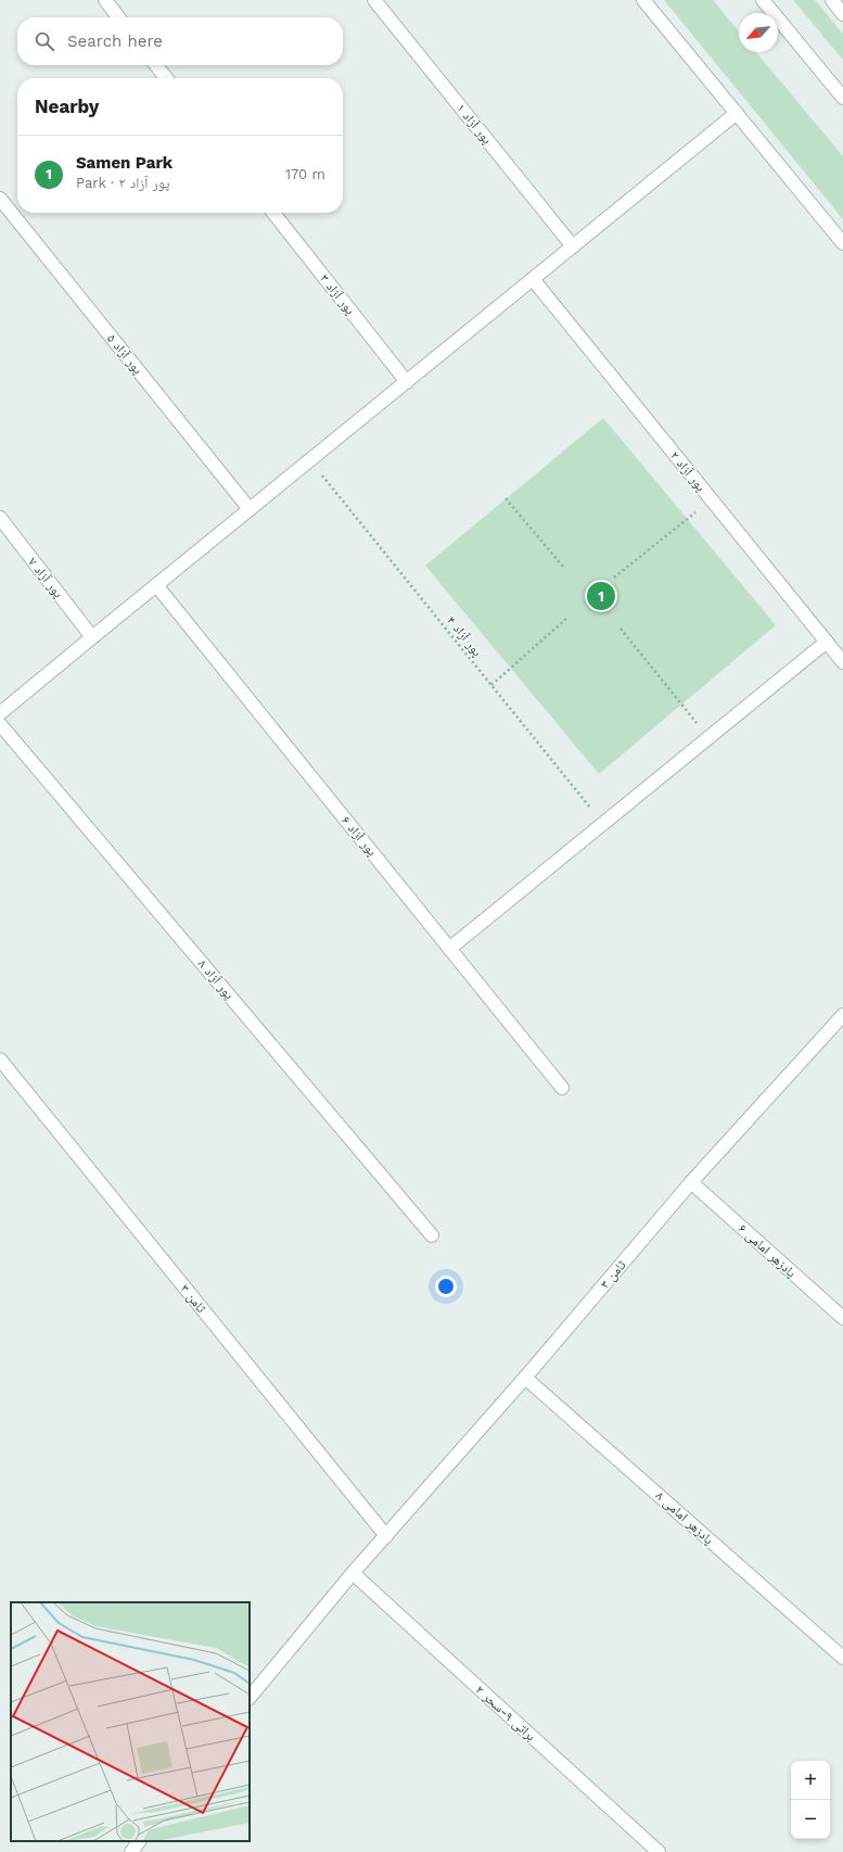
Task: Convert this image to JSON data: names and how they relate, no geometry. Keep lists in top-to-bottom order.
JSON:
{
  "streets": {
    "street": [
      "پور آزاد ۱",
      "پور آزاد ۳",
      "پور آزاد ۵",
      "پور آزاد ۲",
      "پور آزاد ۷",
      "پور آزاد ۶",
      "پور آزاد ۸",
      "پادزهر امامی ۶",
      "ثامن ۳",
      "پادزهر امامی ۸",
      "براتی ۹-سحر ۲"
    ],
    "path": ["پور آزاد ۴"]
  },
  "crossings": [
    ["پادزهر امامی ۶", "ثامن ۳"],
    ["ثامن ۳", "پادزهر امامی ۸"],
    ["ثامن ۳", "براتی ۹-سحر ۲"]
  ],
  "north": "bottom left",
  "page": {
    "search": "Search here",
    "heading": "Nearby",
    "list": [
      {
        "mark": "1",
        "name": "Samen Park",
        "note": "Park · پور آزاد ۲",
        "value": "170 m"
      }
    ],
    "pins": "1",
    "map_buttons": ["+", "−"]
  }
}
